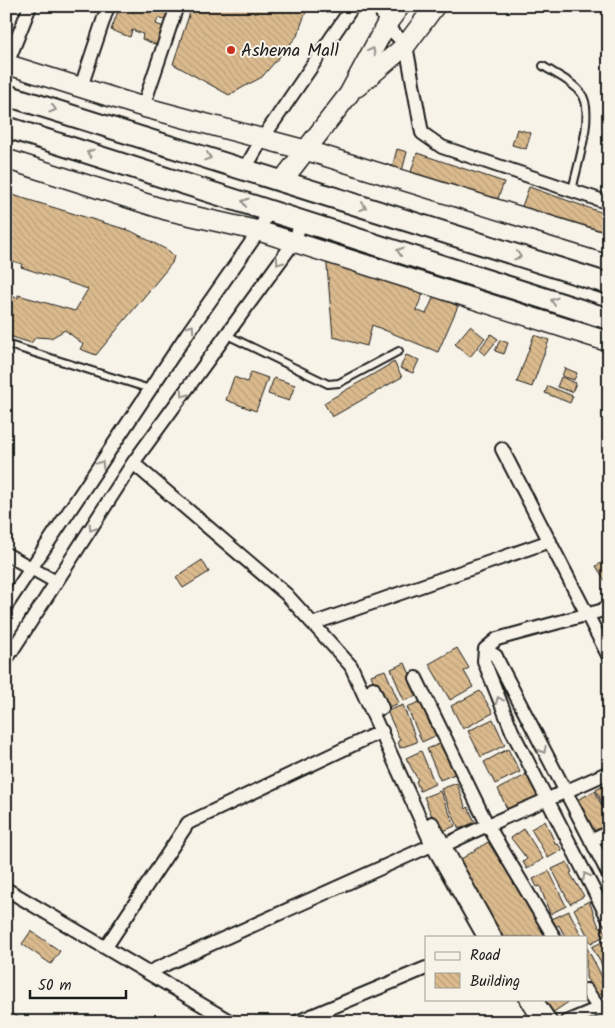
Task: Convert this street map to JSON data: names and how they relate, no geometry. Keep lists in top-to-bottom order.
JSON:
{
  "places": ["Ashema Mall"],
  "legend": ["Road", "Building"],
  "scale_bar": "50 m"
}
